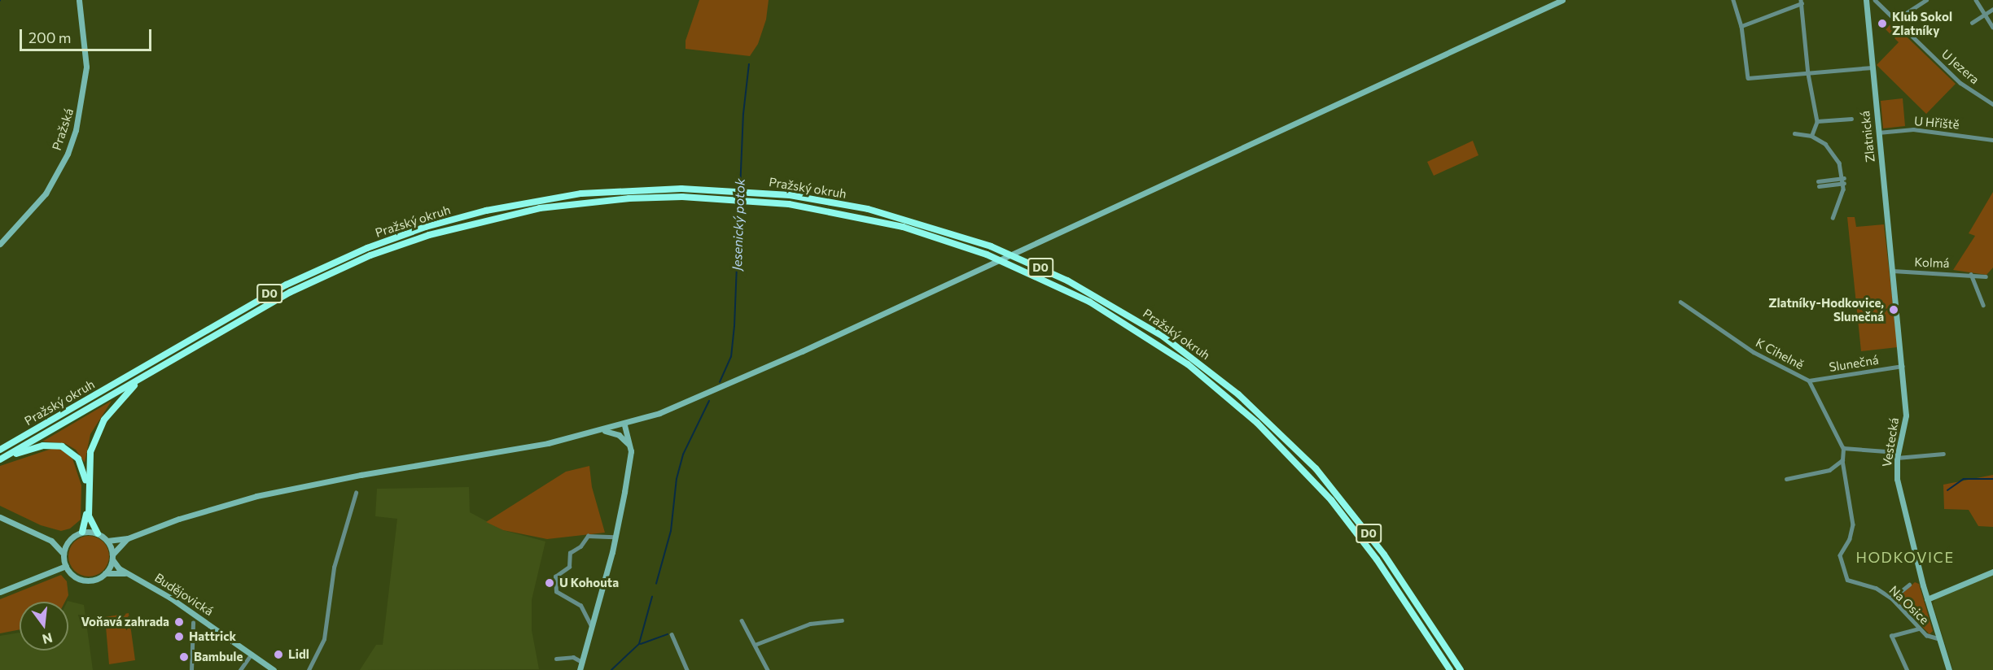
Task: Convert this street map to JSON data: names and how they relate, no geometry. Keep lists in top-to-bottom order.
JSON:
{
  "streets": {
    "highway": ["Pražský okruh", "D0"],
    "main road": [
      "Pražská",
      "Zlatnická",
      "Vestecká",
      "Budějovická"
    ],
    "street": [
      "U Jezera",
      "U Hřiště",
      "Kolmá",
      "K Cihelně",
      "Slunečná",
      "Na Osice"
    ]
  },
  "crossings": [
    ["U Hřiště", "Zlatnická"],
    ["Zlatnická", "Kolmá"],
    ["Zlatnická", "Vestecká"],
    ["Kolmá", "Vestecká"],
    ["K Cihelně", "Slunečná"],
    ["K Cihelně", "Na Osice"],
    ["Slunečná", "Vestecká"],
    ["Vestecká", "Na Osice"]
  ],
  "districts": ["HODKOVICE"],
  "water": ["Jesenický potok"],
  "places": [
    "Klub Sokol Zlatníky",
    "Zlatníky-Hodkovice, Slunečná",
    "U Kohouta",
    "Voňavá zahrada",
    "Hattrick",
    "Lidl",
    "Bambule"
  ],
  "scale_bar": "200 m",
  "north": "bottom"
}
